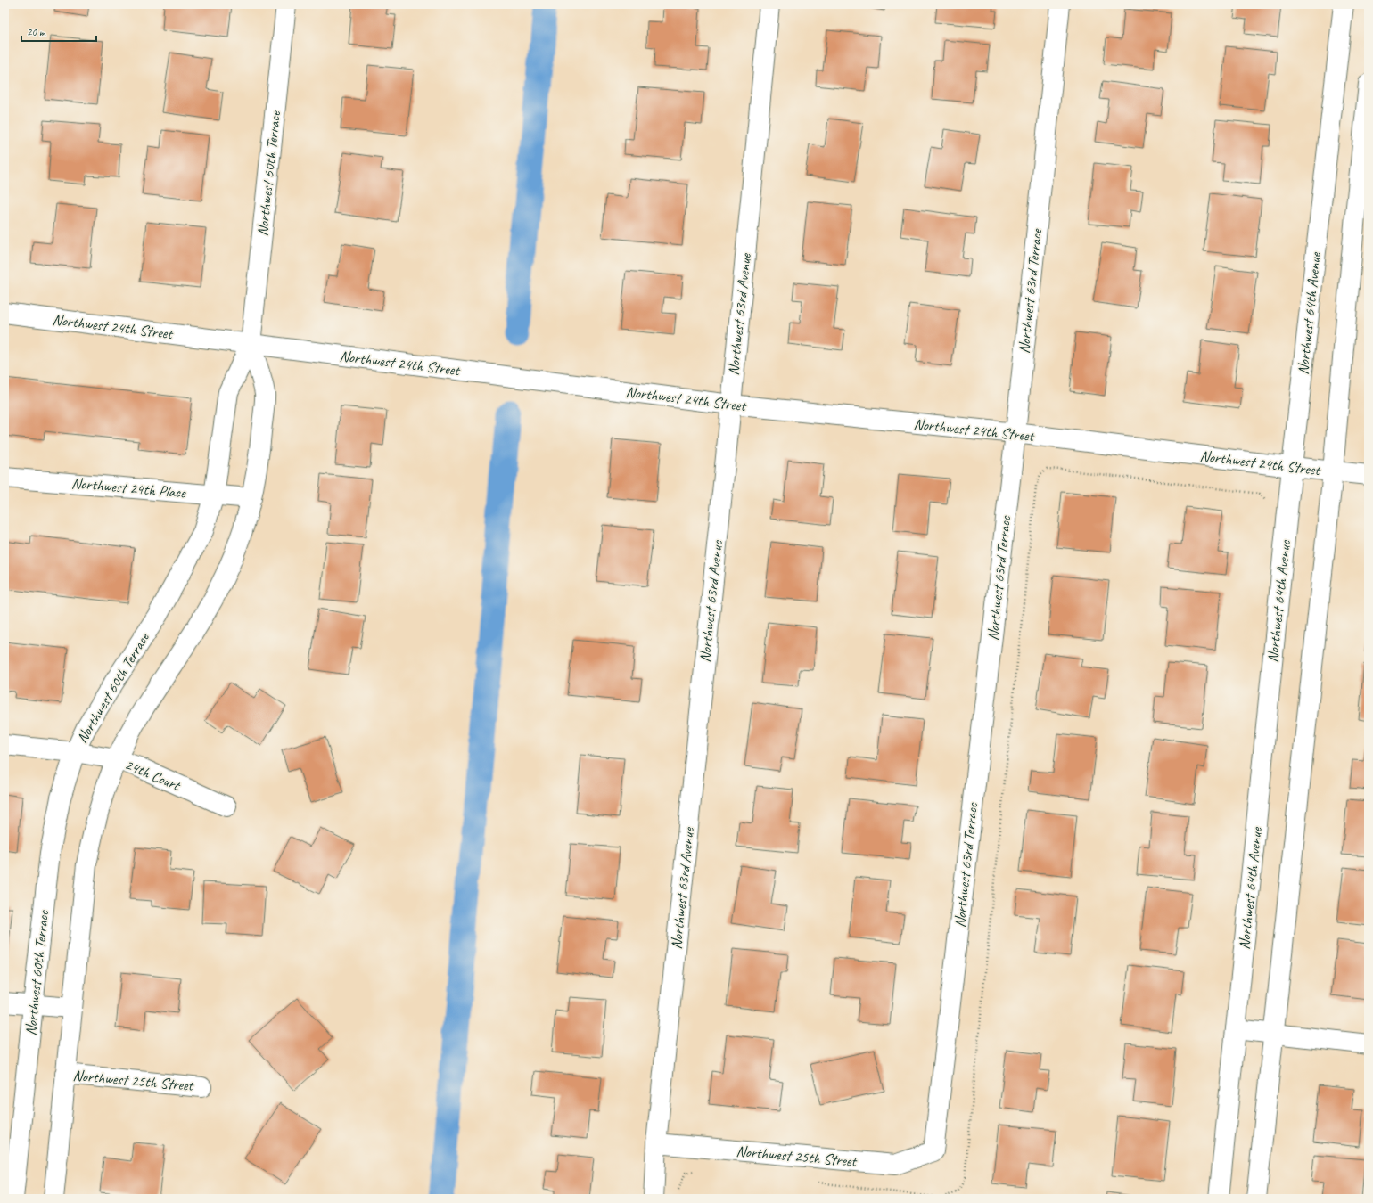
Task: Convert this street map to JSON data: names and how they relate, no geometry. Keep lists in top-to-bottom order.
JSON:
{
  "streets": {
    "street": [
      "Northwest 60th Terrace",
      "Northwest 63rd Terrace",
      "Northwest 64th Avenue",
      "Northwest 63rd Avenue",
      "Northwest 24th Street",
      "Northwest 24th Place",
      "24th Court",
      "Northwest 25th Street"
    ]
  },
  "crossings": [
    ["Northwest 60th Terrace", "Northwest 24th Street"],
    ["Northwest 60th Terrace", "Northwest 24th Place"],
    ["Northwest 60th Terrace", "24th Court"],
    ["Northwest 60th Terrace", "Northwest 25th Street"],
    ["Northwest 63rd Terrace", "Northwest 24th Street"],
    ["Northwest 63rd Terrace", "Northwest 25th Street"],
    ["Northwest 64th Avenue", "Northwest 24th Street"],
    ["Northwest 63rd Avenue", "Northwest 24th Street"],
    ["Northwest 63rd Avenue", "Northwest 25th Street"]
  ],
  "scale_bar": "20 m"
}
